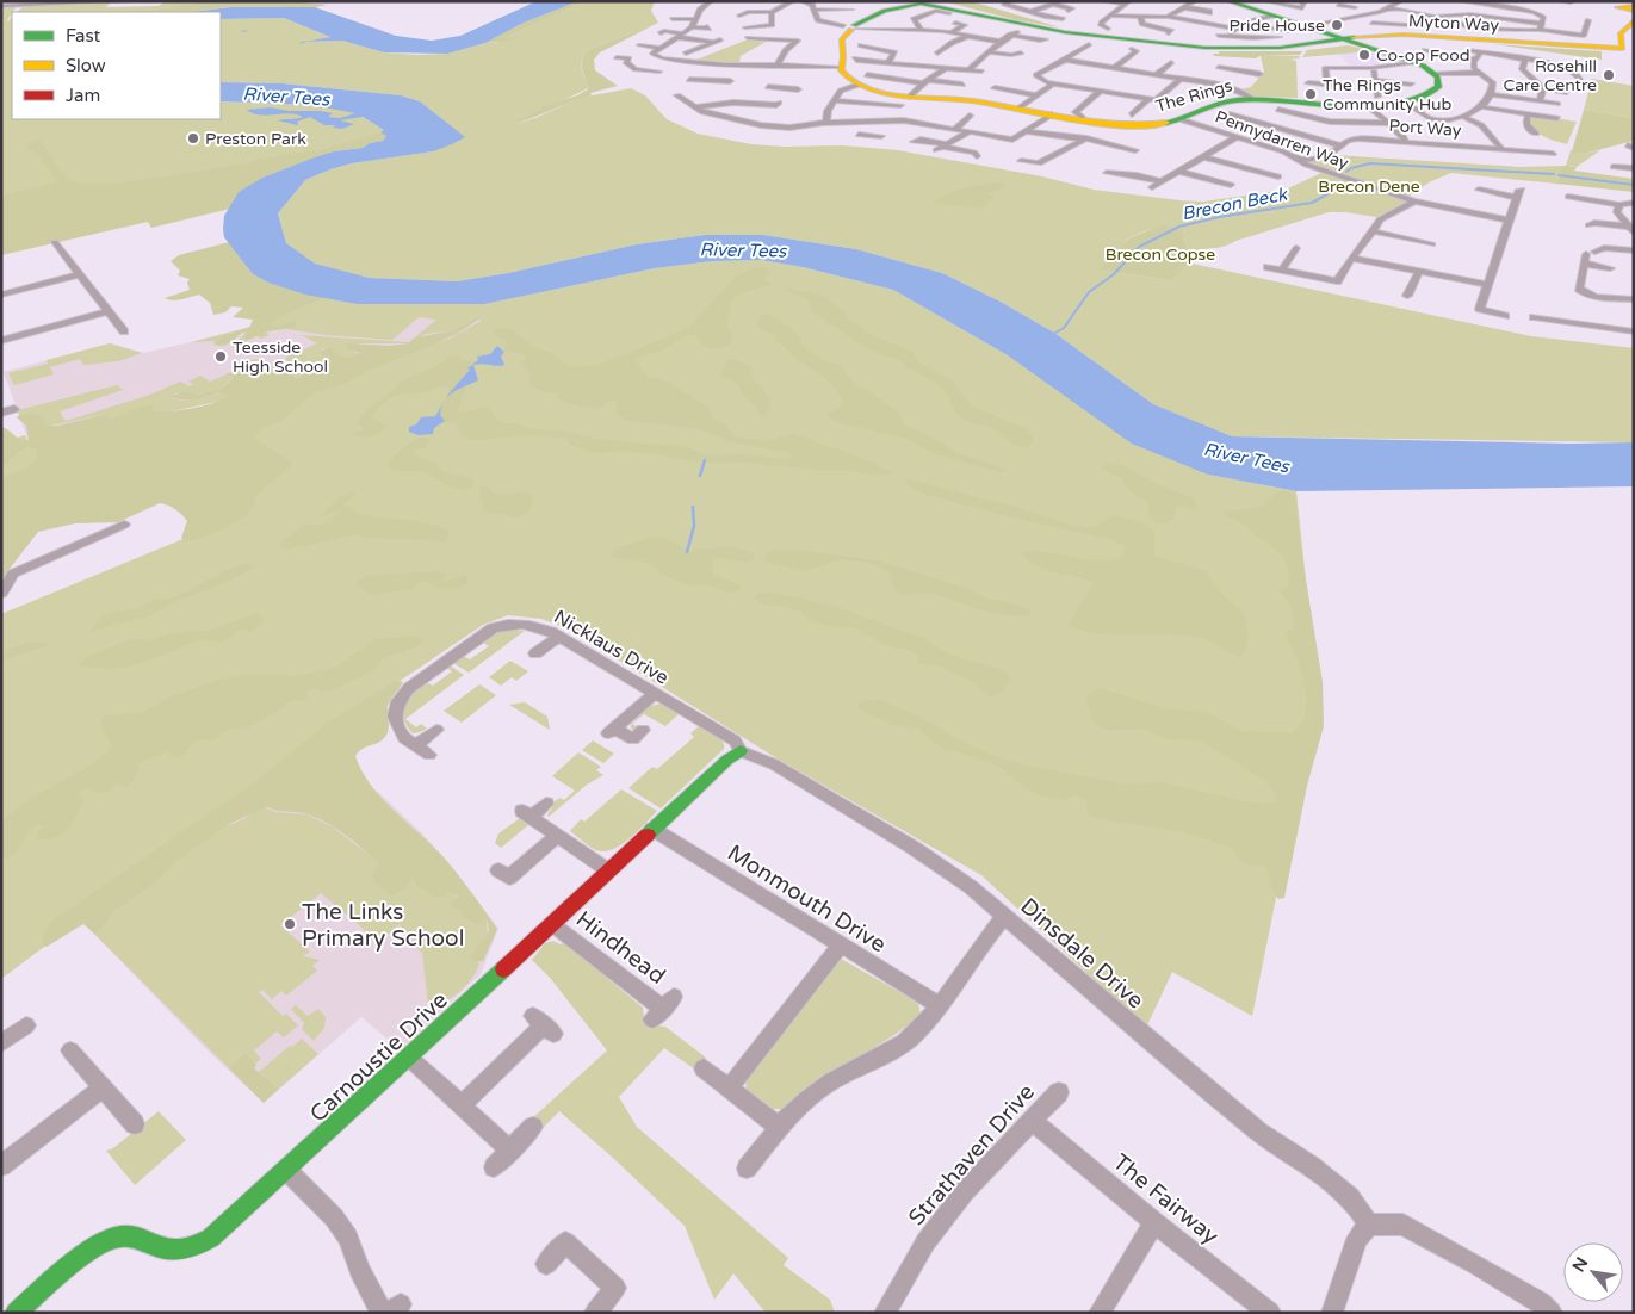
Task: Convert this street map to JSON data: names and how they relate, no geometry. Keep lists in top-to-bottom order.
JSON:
{
  "streets": {
    "street": [
      "Myton Way",
      "The Rings",
      "Port Way",
      "Pennydarren Way",
      "Nicklaus Drive",
      "Monmouth Drive",
      "Hindhead",
      "Dinsdale Drive",
      "Carnoustie Drive",
      "Strathaven Drive",
      "The Fairway"
    ]
  },
  "crossings": [
    ["The Rings", "Pennydarren Way"],
    ["Port Way", "Pennydarren Way"],
    ["Nicklaus Drive", "Dinsdale Drive"],
    ["Nicklaus Drive", "Carnoustie Drive"],
    ["Monmouth Drive", "Carnoustie Drive"],
    ["Hindhead", "Carnoustie Drive"],
    ["Dinsdale Drive", "Carnoustie Drive"],
    ["Strathaven Drive", "The Fairway"]
  ],
  "water": ["River Tees", "Brecon Beck"],
  "parks": ["Brecon Dene", "Brecon Copse"],
  "places": [
    "Pride House",
    "Co-op Food",
    "Rosehill Care Centre",
    "The Rings Community Hub",
    "Preston Park",
    "Teesside High School",
    "The Links Primary School"
  ],
  "legend": ["Fast", "Slow", "Jam"],
  "north": "top left"
}
